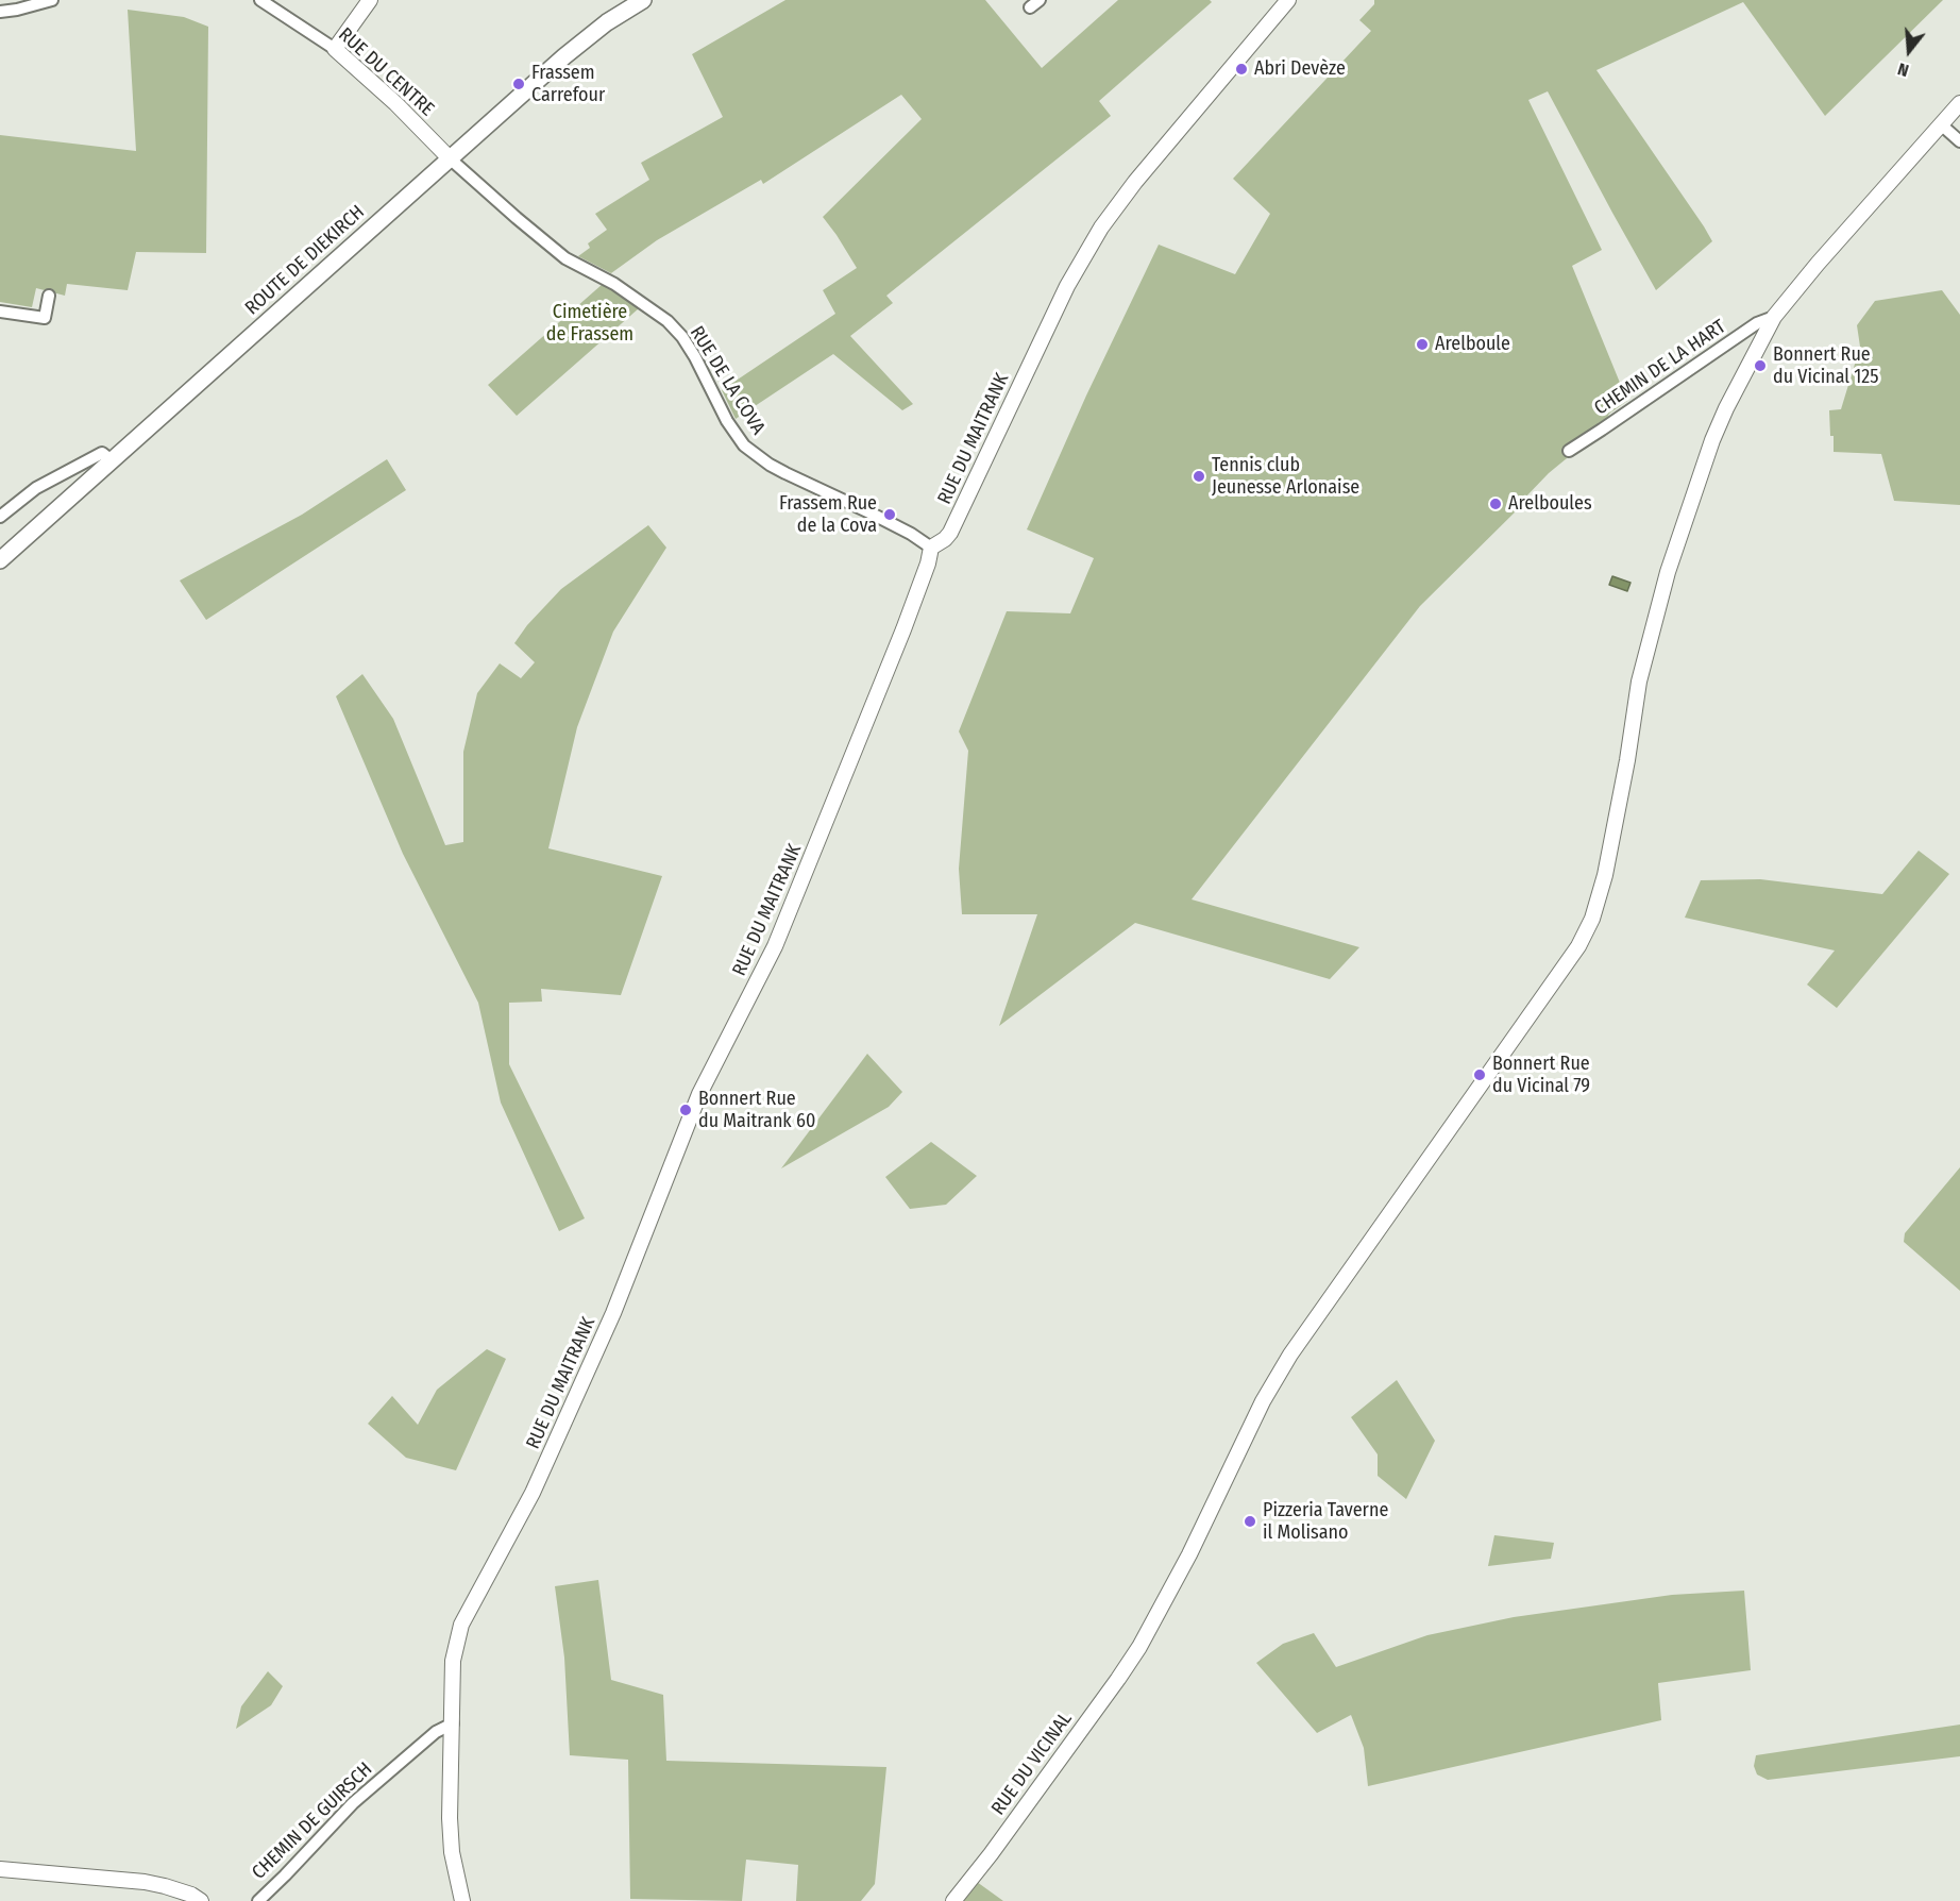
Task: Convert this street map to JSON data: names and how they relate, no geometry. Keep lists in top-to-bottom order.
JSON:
{
  "streets": {
    "main road": ["ROUTE DE DIEKIRCH"],
    "street": [
      "RUE DU CENTRE",
      "CHEMIN DE LA HART",
      "RUE DE LA COVA",
      "RUE DU MAITRANK",
      "RUE DU VICINAL",
      "CHEMIN DE GUIRSCH"
    ]
  },
  "crossings": [
    ["RUE DU CENTRE", "ROUTE DE DIEKIRCH"],
    ["RUE DU CENTRE", "RUE DE LA COVA"],
    ["ROUTE DE DIEKIRCH", "RUE DE LA COVA"],
    ["CHEMIN DE LA HART", "RUE DU VICINAL"],
    ["RUE DE LA COVA", "RUE DU MAITRANK"],
    ["RUE DU MAITRANK", "CHEMIN DE GUIRSCH"]
  ],
  "parks": ["Cimetière de Frassem"],
  "places": [
    "Abri Devèze",
    "Frassem Carrefour",
    "Arelboule",
    "Bonnert Rue du Vicinal 125",
    "Tennis club Jeunesse Arlonaise",
    "Arelboules",
    "Frassem Rue de la Cova",
    "Bonnert Rue du Vicinal 79",
    "Bonnert Rue du Maitrank 60",
    "Pizzeria Taverne il Molisano"
  ],
  "north": "bottom"
}
